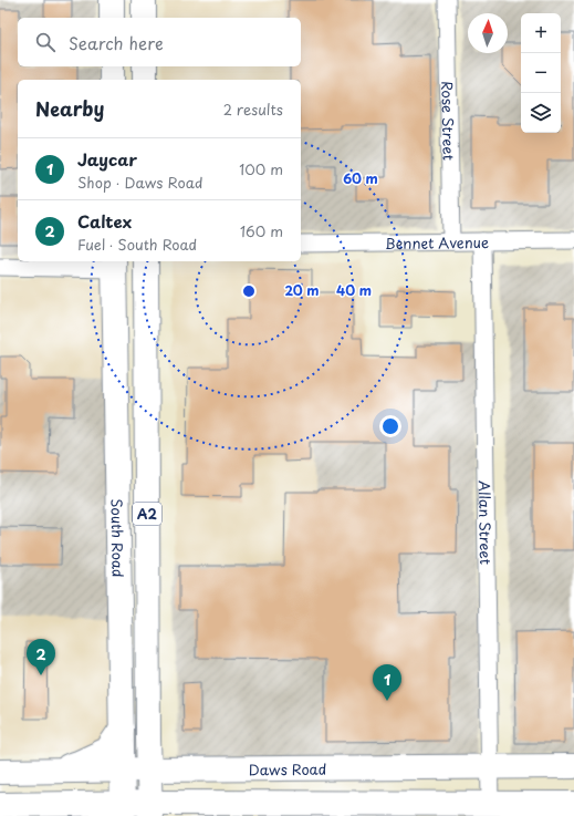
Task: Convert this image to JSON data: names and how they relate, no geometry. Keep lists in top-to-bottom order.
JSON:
{
  "streets": {
    "main road": ["A2", "South Road", "Daws Road"],
    "street": ["Rose Street", "Bennet Avenue", "Allan Street"]
  },
  "crossings": [
    ["Rose Street", "Bennet Avenue"],
    ["Bennet Avenue", "Allan Street"],
    ["Allan Street", "Daws Road"],
    ["South Road", "Daws Road"]
  ],
  "north": "top",
  "page": {
    "map_buttons": ["+", "−"],
    "search": "Search here",
    "heading": ["Nearby", "2 results"],
    "list": [
      {
        "mark": "1",
        "name": "Jaycar",
        "note": "Shop · Daws Road",
        "value": "100 m"
      },
      {
        "mark": "2",
        "name": "Caltex",
        "note": "Fuel · South Road",
        "value": "160 m"
      }
    ],
    "pins": ["2", "1"]
  },
  "rings": ["60 m", "20 m", "40 m"]
}
